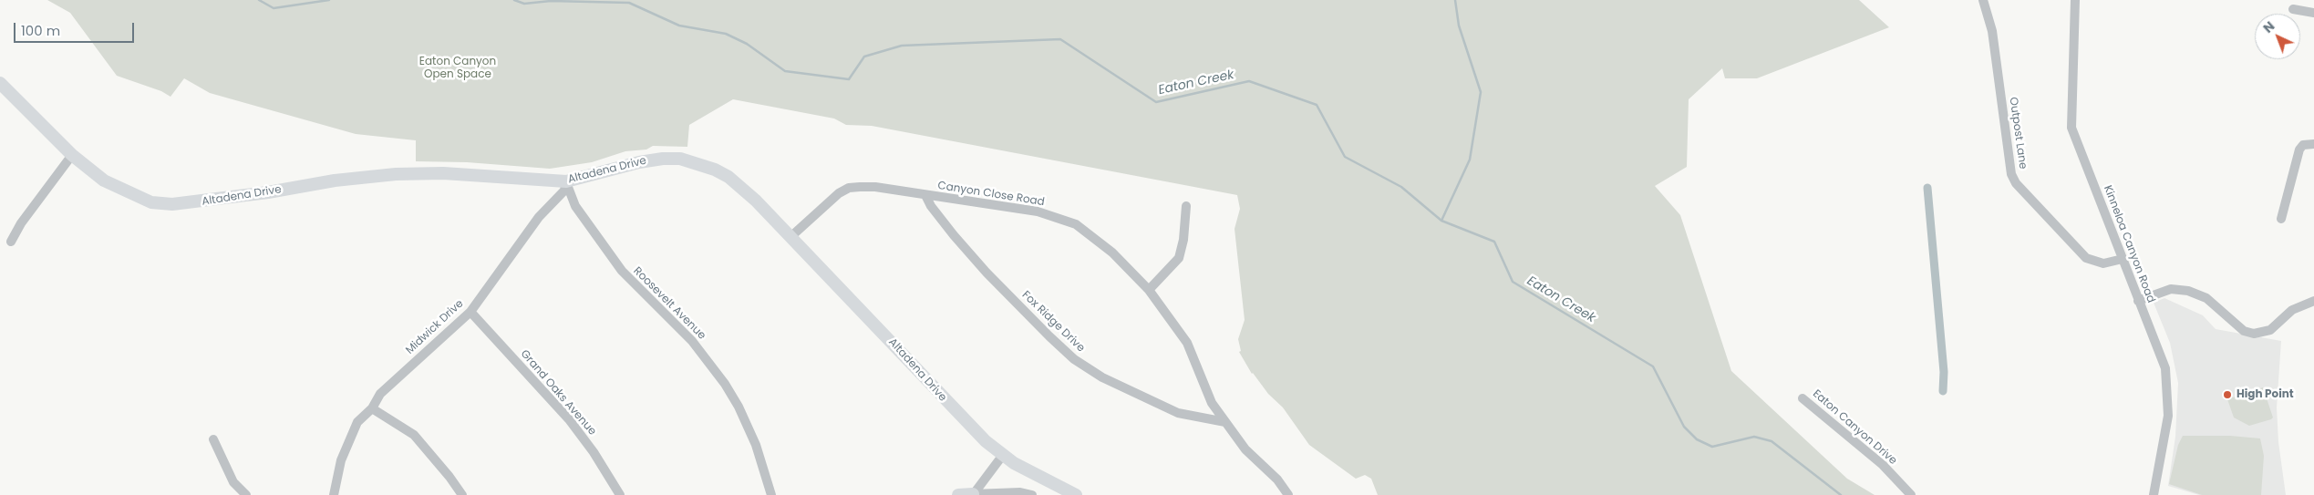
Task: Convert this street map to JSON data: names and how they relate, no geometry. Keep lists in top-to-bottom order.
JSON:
{
  "streets": {
    "main road": ["Altadena Drive"],
    "street": [
      "Outpost Lane",
      "Canyon Close Road",
      "Kinneloa Canyon Road",
      "Roosevelt Avenue",
      "Fox Ridge Drive",
      "Midwick Drive",
      "Grand Oaks Avenue",
      "Eaton Canyon Drive"
    ]
  },
  "crossings": [
    ["Outpost Lane", "Kinneloa Canyon Road"],
    ["Altadena Drive", "Canyon Close Road"],
    ["Altadena Drive", "Roosevelt Avenue"],
    ["Altadena Drive", "Midwick Drive"],
    ["Canyon Close Road", "Fox Ridge Drive"],
    ["Roosevelt Avenue", "Midwick Drive"],
    ["Midwick Drive", "Grand Oaks Avenue"]
  ],
  "water": ["Eaton Creek"],
  "parks": ["Eaton Canyon Open Space"],
  "places": ["High Point"],
  "scale_bar": "100 m",
  "north": "top left"
}
